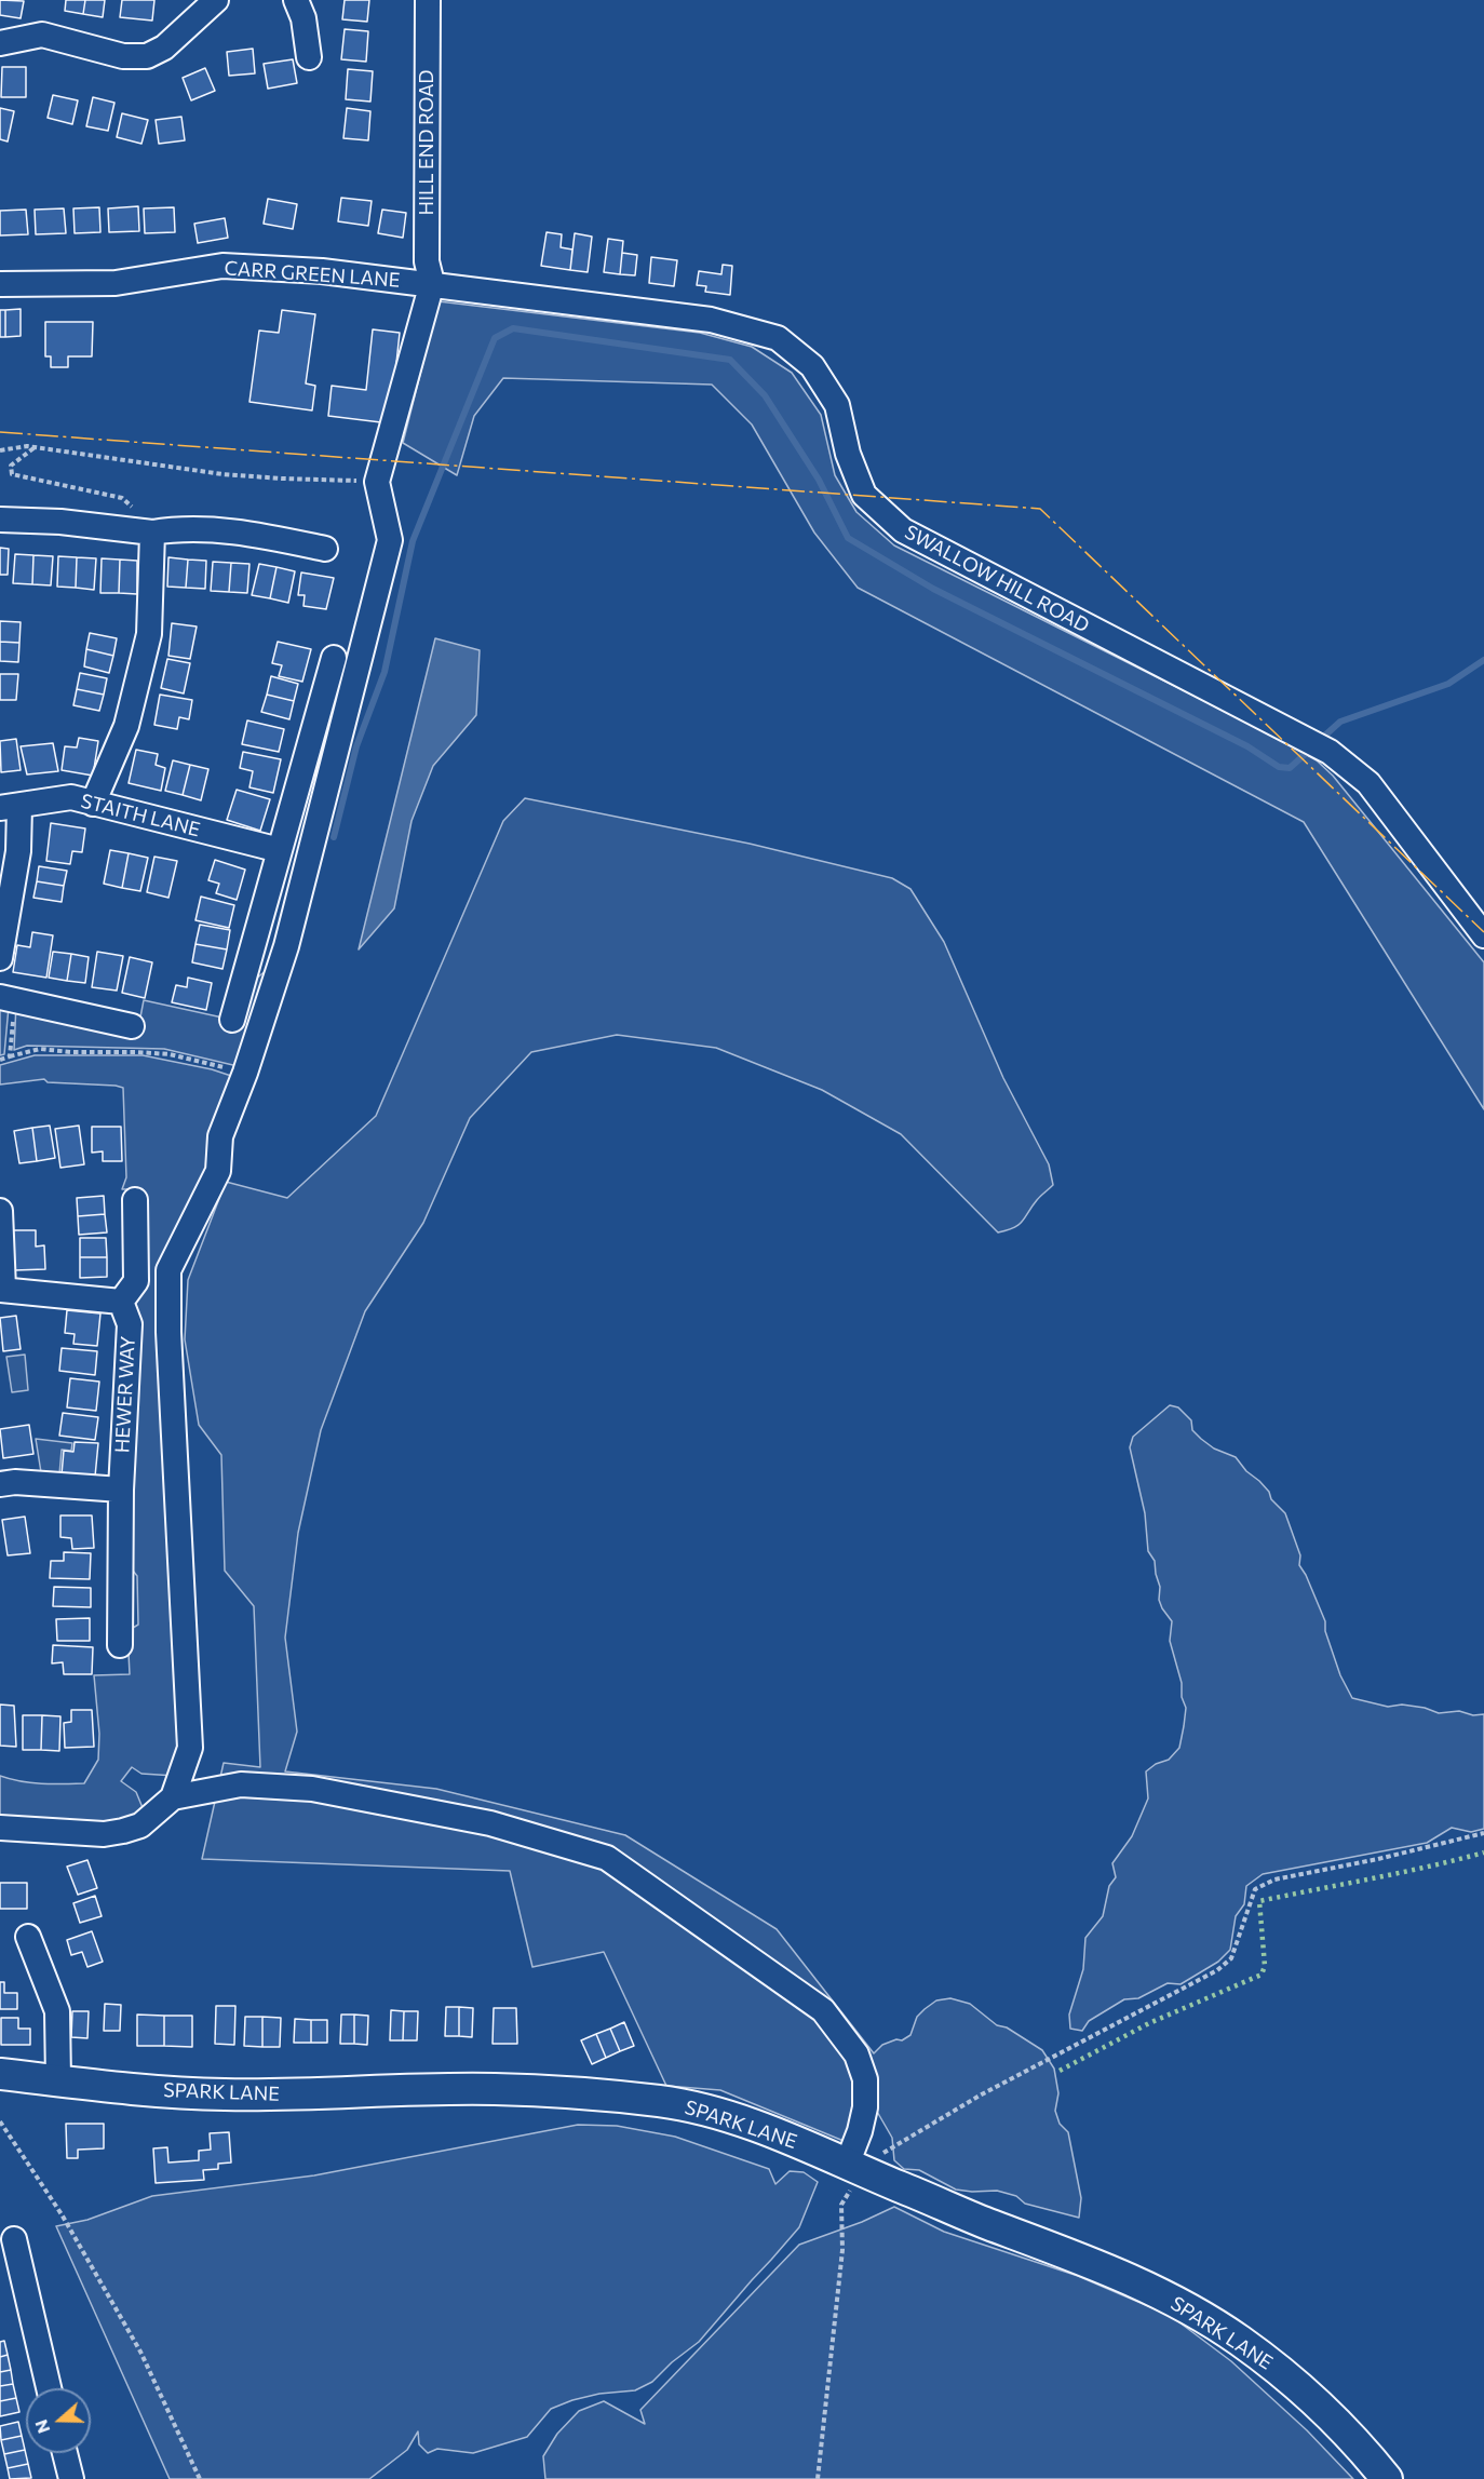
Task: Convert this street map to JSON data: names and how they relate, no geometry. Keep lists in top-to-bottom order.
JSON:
{
  "streets": {
    "main road": ["SPARK LANE"],
    "street": [
      "HILL END ROAD",
      "CARR GREEN LANE",
      "SWALLOW HILL ROAD",
      "STAITH LANE",
      "HEWER WAY"
    ]
  },
  "crossings": [
    ["HILL END ROAD", "CARR GREEN LANE"],
    ["HILL END ROAD", "SWALLOW HILL ROAD"],
    ["CARR GREEN LANE", "SWALLOW HILL ROAD"]
  ],
  "north": "left"
}
